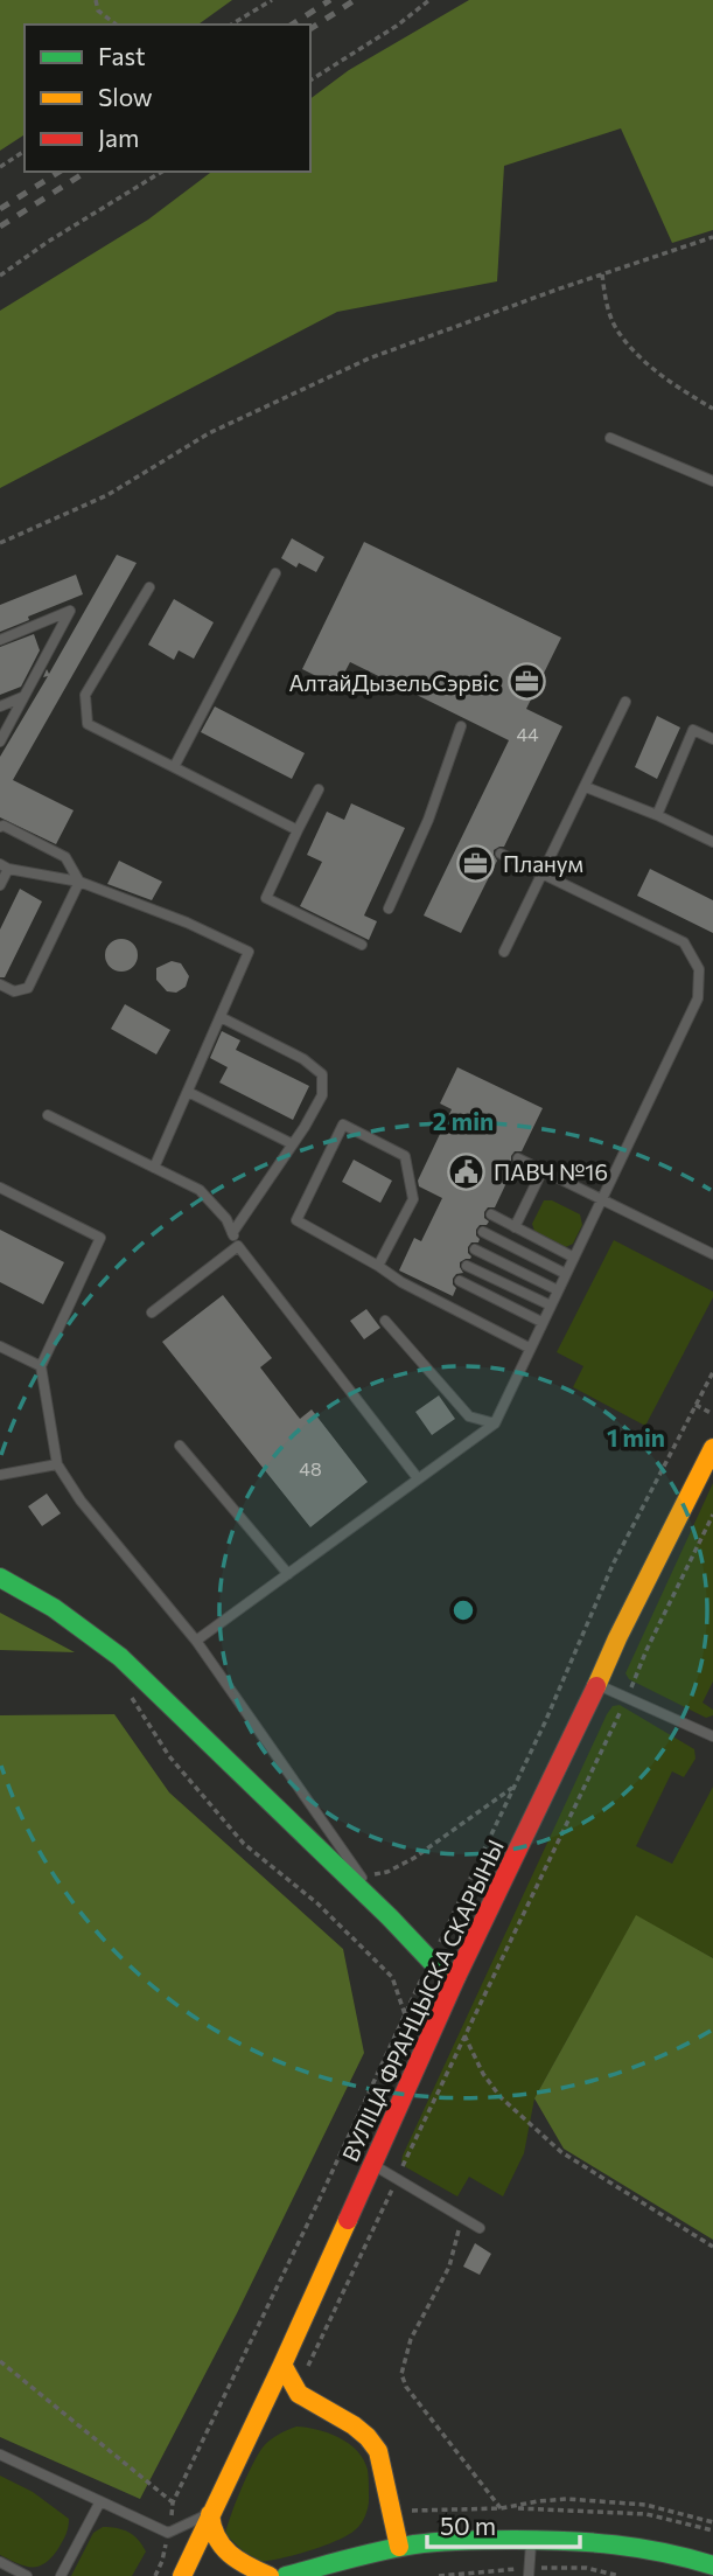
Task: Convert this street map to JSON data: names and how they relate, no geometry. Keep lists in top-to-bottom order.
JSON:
{
  "streets": {
    "main road": ["ВУЛІЦА ФРАНЦЫСКА СКАРЫНЫ"]
  },
  "places": {
    "office": ["АлтайДызельСэрвіс", "Планум"],
    "public building": ["ПАВЧ №16"]
  },
  "house_numbers": ["44", "48"],
  "legend": ["Fast", "Slow", "Jam"],
  "scale_bar": "50 m",
  "rings": ["2 min", "1 min"]
}
